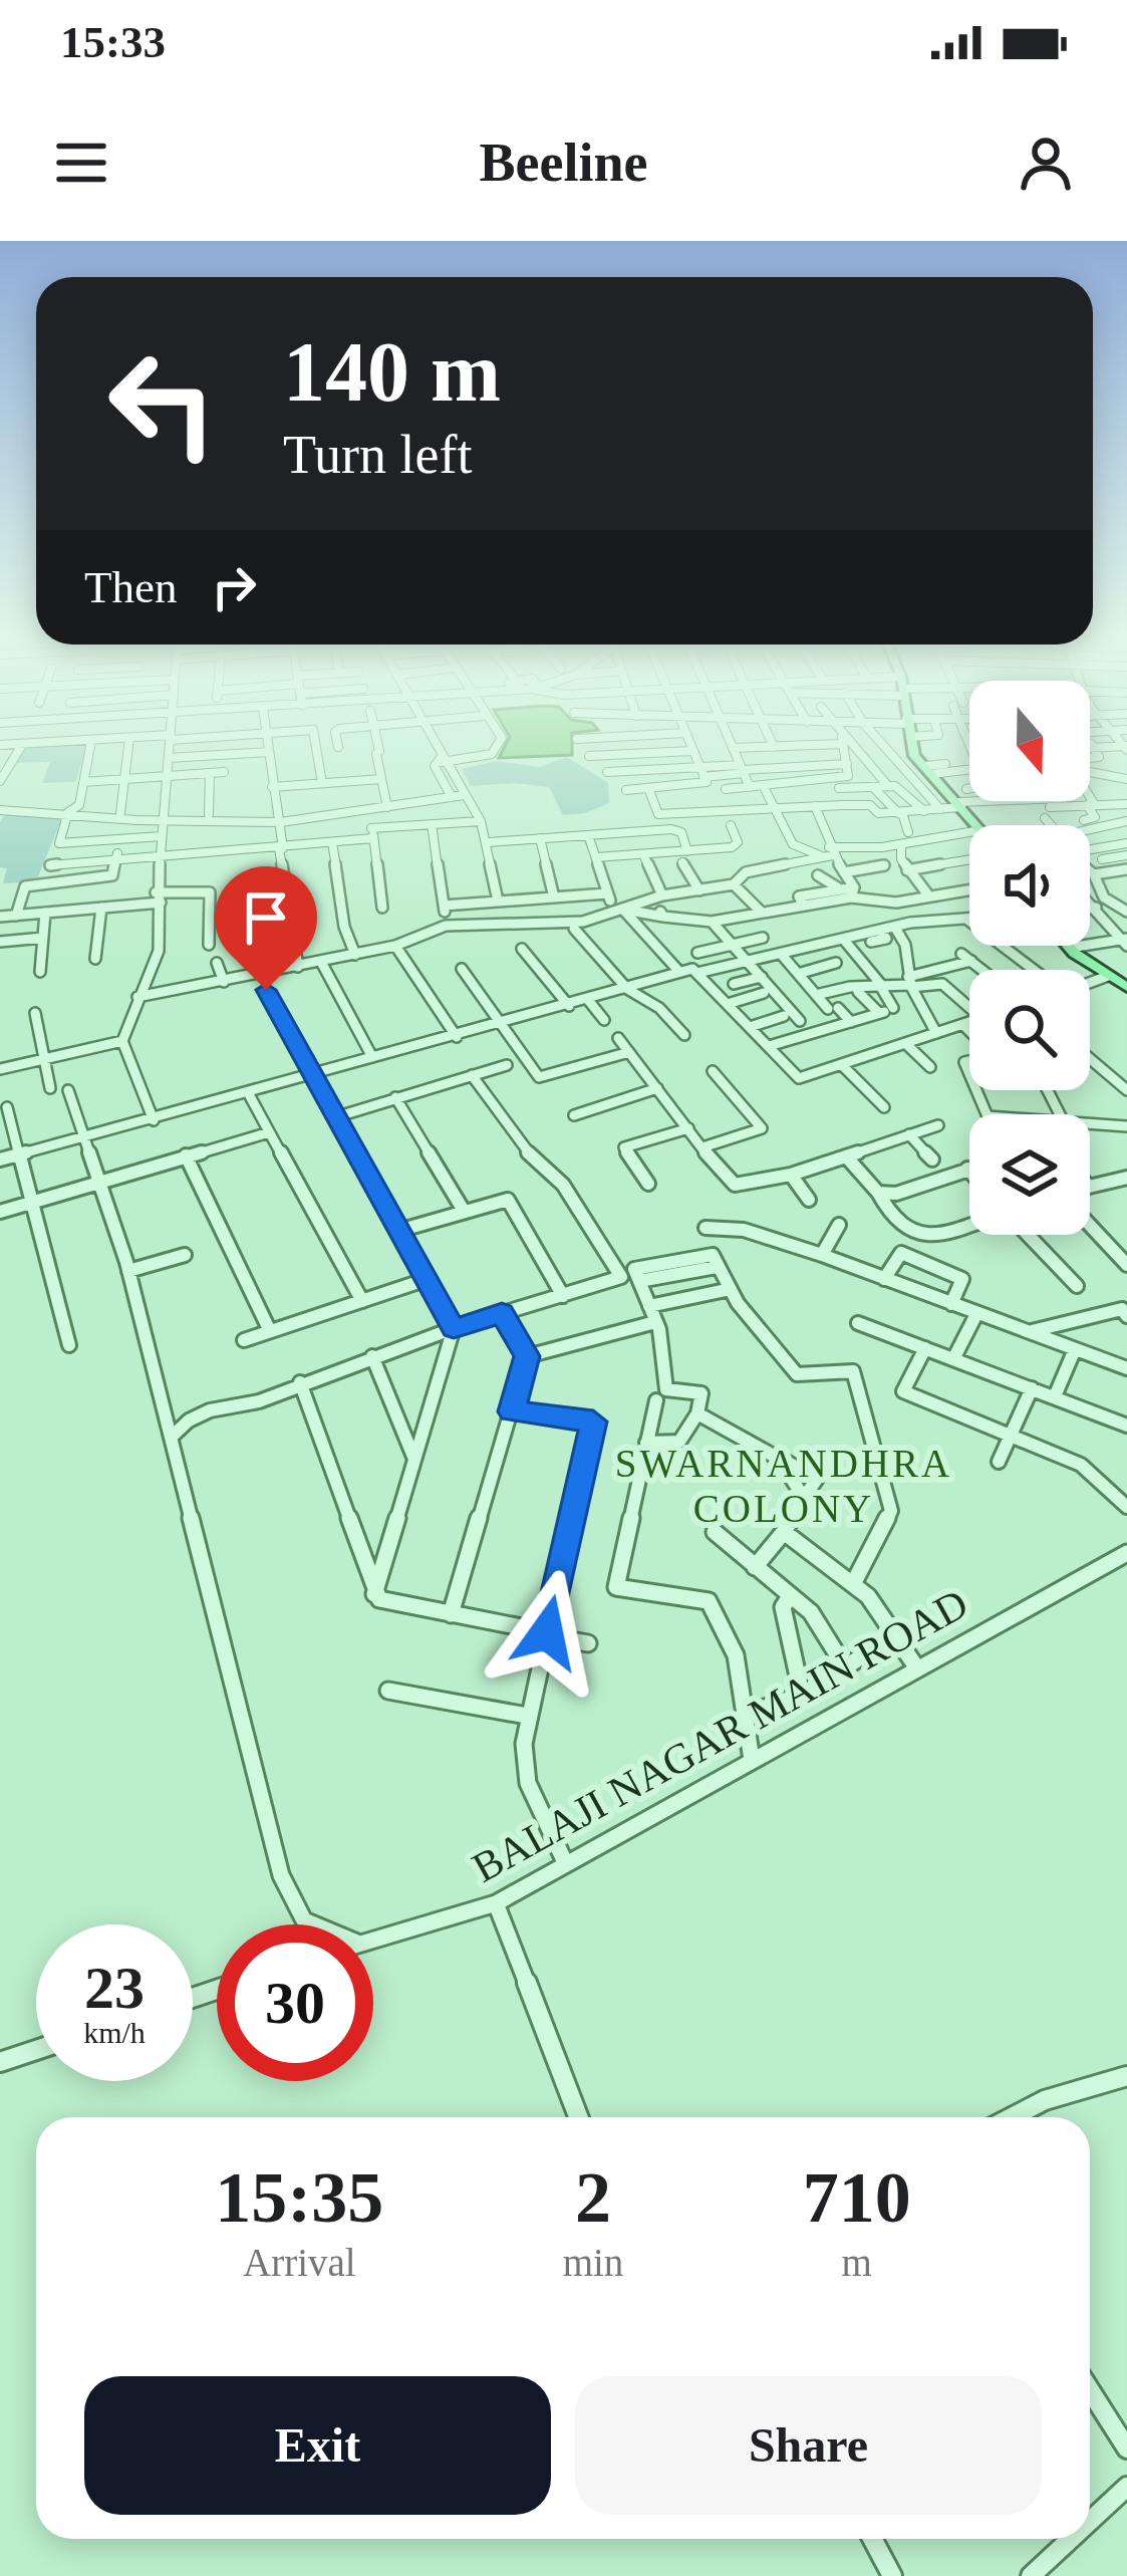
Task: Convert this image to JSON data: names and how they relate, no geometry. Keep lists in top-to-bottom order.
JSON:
{
  "streets": {
    "street": ["BALAJI NAGAR MAIN ROAD"]
  },
  "districts": ["SWARNANDHRA COLONY"],
  "north": "bottom",
  "page": {
    "status": "15:33",
    "header": "Beeline",
    "turn": ["140 m", "Turn left"],
    "then": "Then",
    "speed": "23 km/h",
    "limit": "30",
    "eta": [
      "15:35",
      "Arrival",
      "2",
      "min",
      "710",
      "m"
    ],
    "buttons": ["Exit", "Share"]
  }
}
